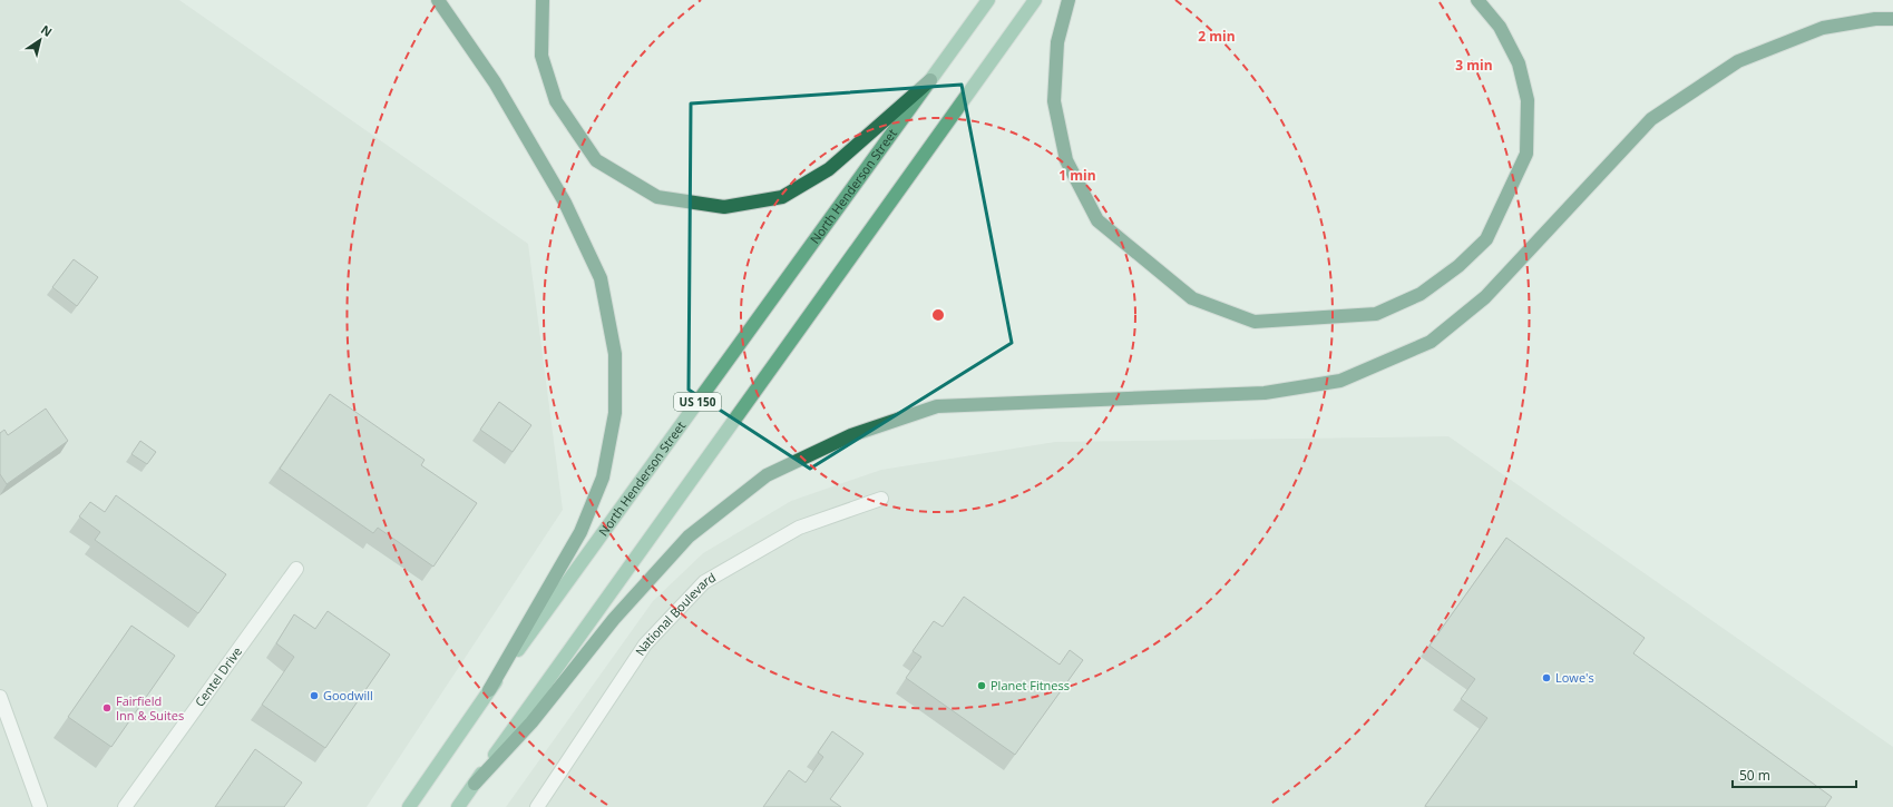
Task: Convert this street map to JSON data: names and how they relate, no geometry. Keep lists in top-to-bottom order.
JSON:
{
  "streets": {
    "main road": ["North Henderson Street", "US 150"],
    "street": ["National Boulevard", "Centel Drive"]
  },
  "places": [
    "Lowe's",
    "Planet Fitness",
    "Goodwill",
    "Fairfield Inn & Suites"
  ],
  "scale_bar": "50 m",
  "north": "top right",
  "rings": ["2 min", "3 min", "1 min"]
}
